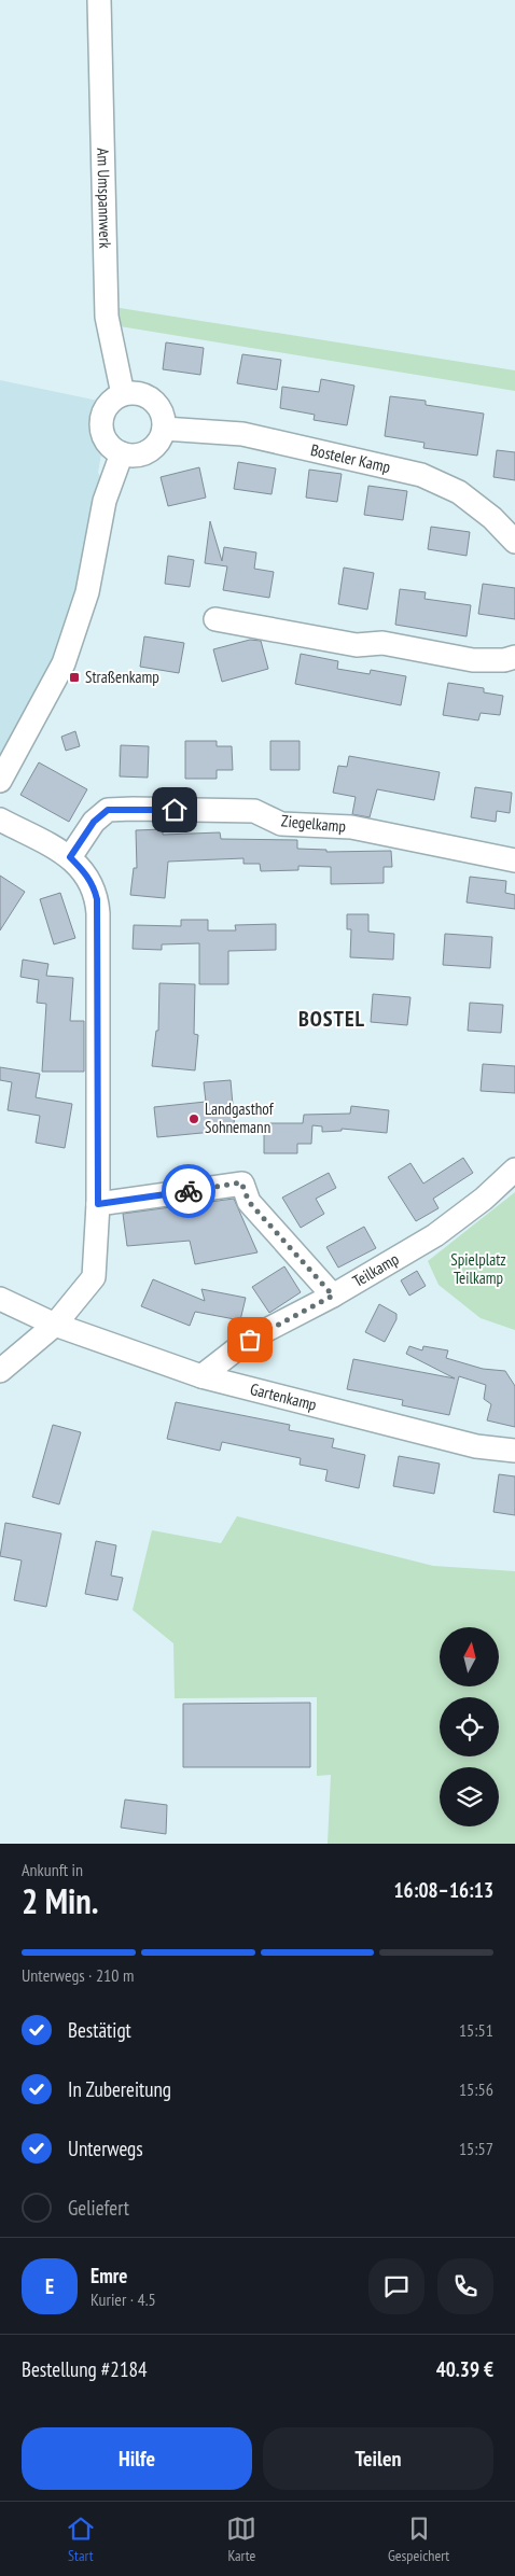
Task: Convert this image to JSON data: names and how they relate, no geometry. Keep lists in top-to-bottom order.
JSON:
{
  "streets": {
    "street": [
      "Am Umspannwerk",
      "Bosteler Kamp",
      "Ziegelkamp",
      "Teilkamp",
      "Gartenkamp"
    ]
  },
  "crossings": [
    ["Am Umspannwerk", "Bosteler Kamp"],
    ["Teilkamp", "Gartenkamp"]
  ],
  "districts": ["BOSTEL"],
  "parks": ["Spielplatz Teilkamp"],
  "places": {
    "transit": ["Straßenkamp"],
    "other": ["Landgasthof Sohnemann"]
  },
  "north": "top",
  "page": {
    "heading": ["2 Min.", "Ankunft in", "16:08–16:13"],
    "panel": [
      "Emre",
      "Kurier · 4.5",
      "Bestellung #2184",
      "40.39 €"
    ],
    "bar": "Unterwegs · 210 m",
    "list": [
      ["Bestätigt", "15:51"],
      ["In Zubereitung", "15:56"],
      ["Unterwegs", "15:57"],
      "Geliefert"
    ],
    "round": "E",
    "buttons": ["Hilfe", "Teilen"],
    "tabs": ["Start", "Karte", "Gespeichert"]
  }
}
